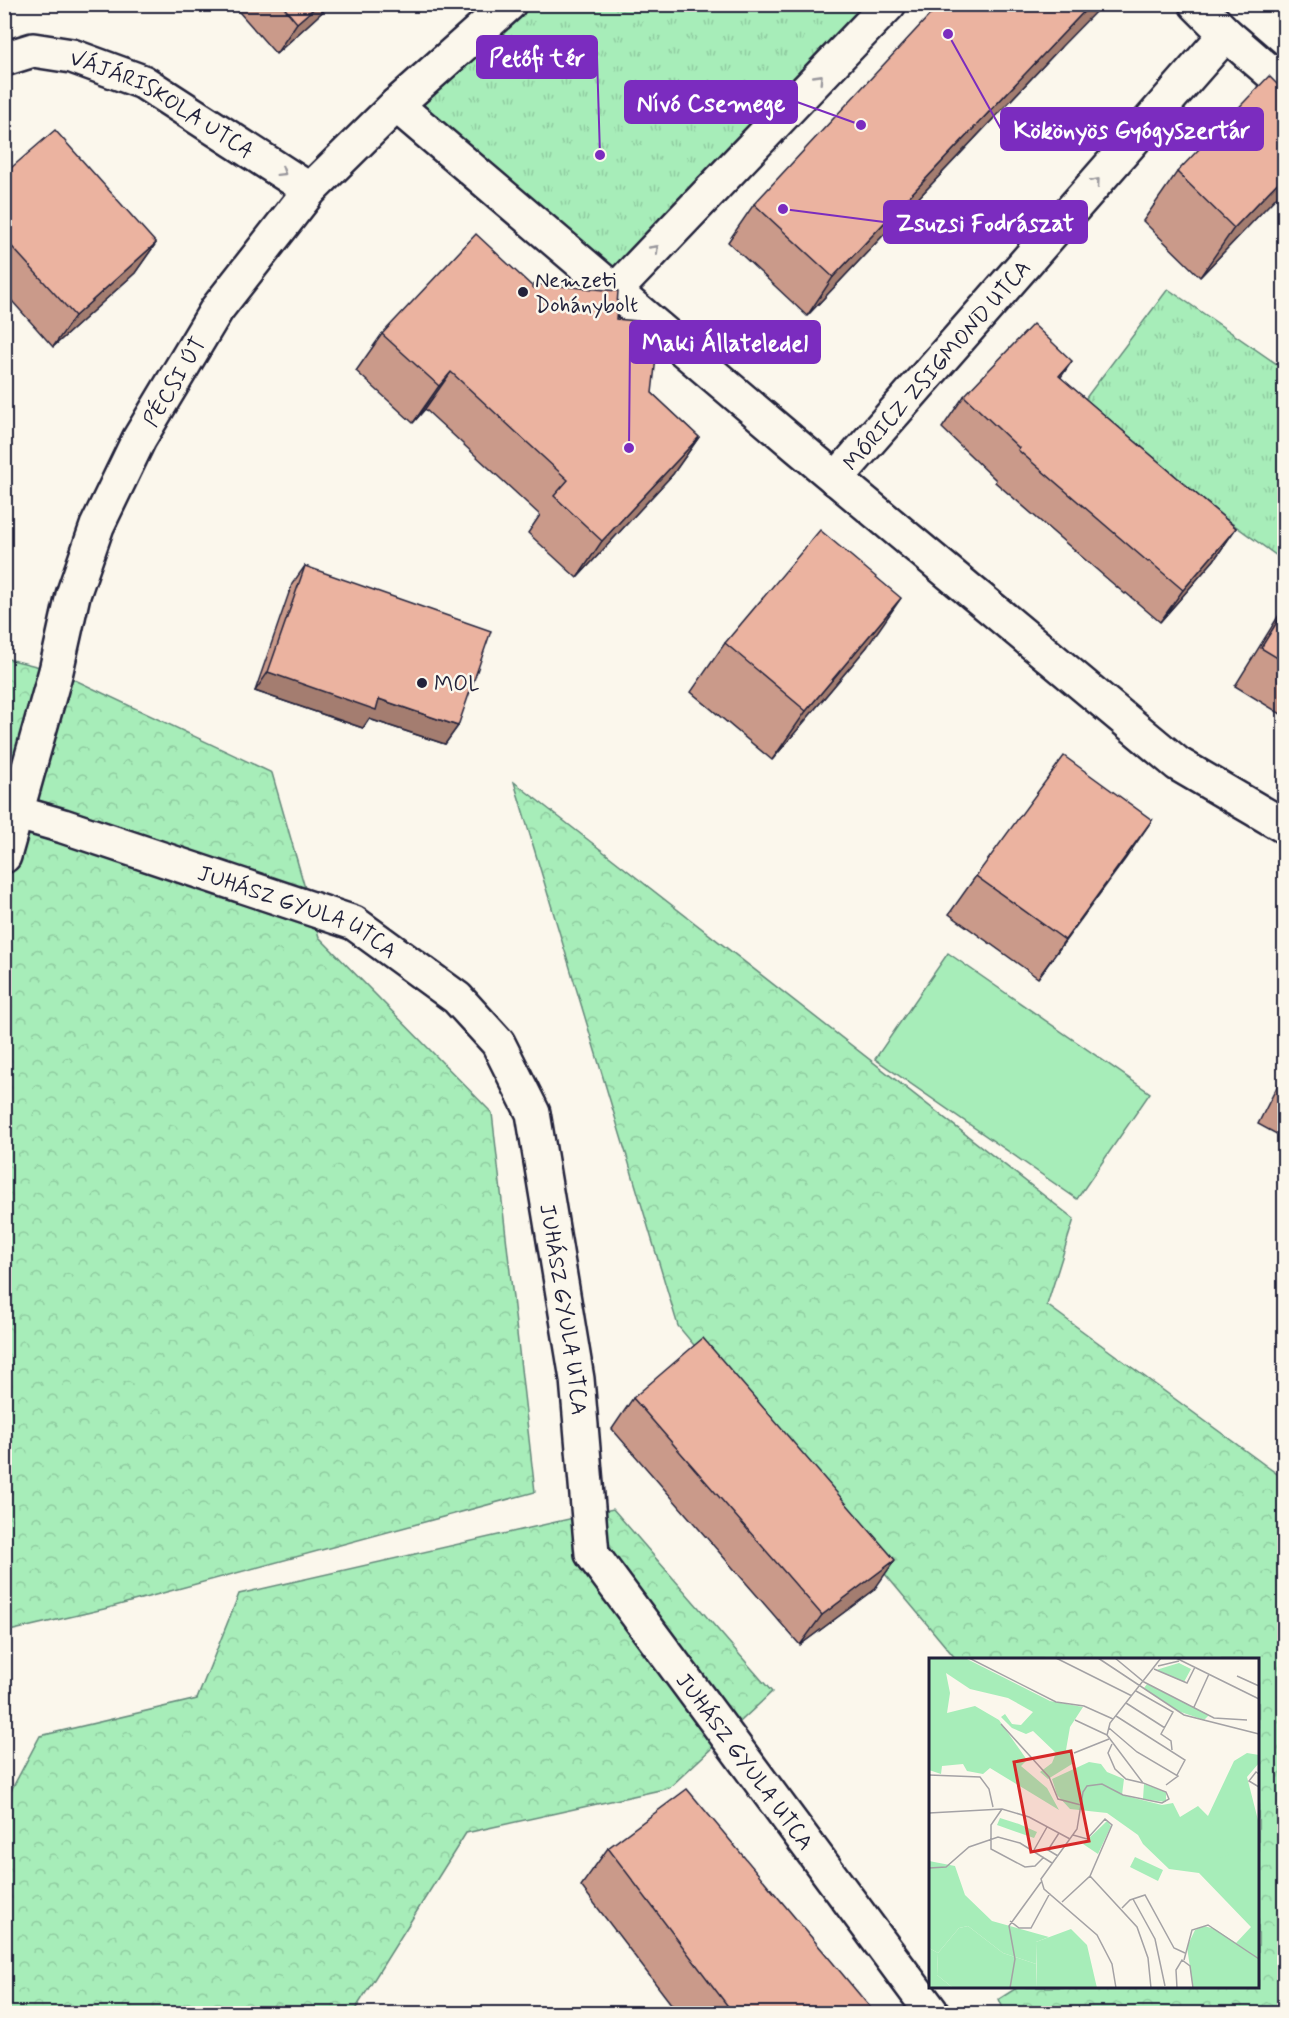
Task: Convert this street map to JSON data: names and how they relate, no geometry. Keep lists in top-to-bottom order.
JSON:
{
  "streets": {
    "street": [
      "VÁJÁRISKOLA UTCA",
      "MÓRICZ ZSIGMOND UTCA",
      "PÉCSI ÚT",
      "JUHÁSZ GYULA UTCA"
    ]
  },
  "crossings": [
    ["VÁJÁRISKOLA UTCA", "PÉCSI ÚT"],
    ["MÓRICZ ZSIGMOND UTCA", "PÉCSI ÚT"],
    ["PÉCSI ÚT", "JUHÁSZ GYULA UTCA"]
  ],
  "one_way": ["VÁJÁRISKOLA UTCA"],
  "places": [
    "Kökönyös Gyógyszertár",
    "Nívó Csemege",
    "Petőfi tér",
    "Zsuzsi Fodrászat",
    "Nemzeti Dohánybolt",
    "Maki Állateledel",
    "MOL"
  ]
}
